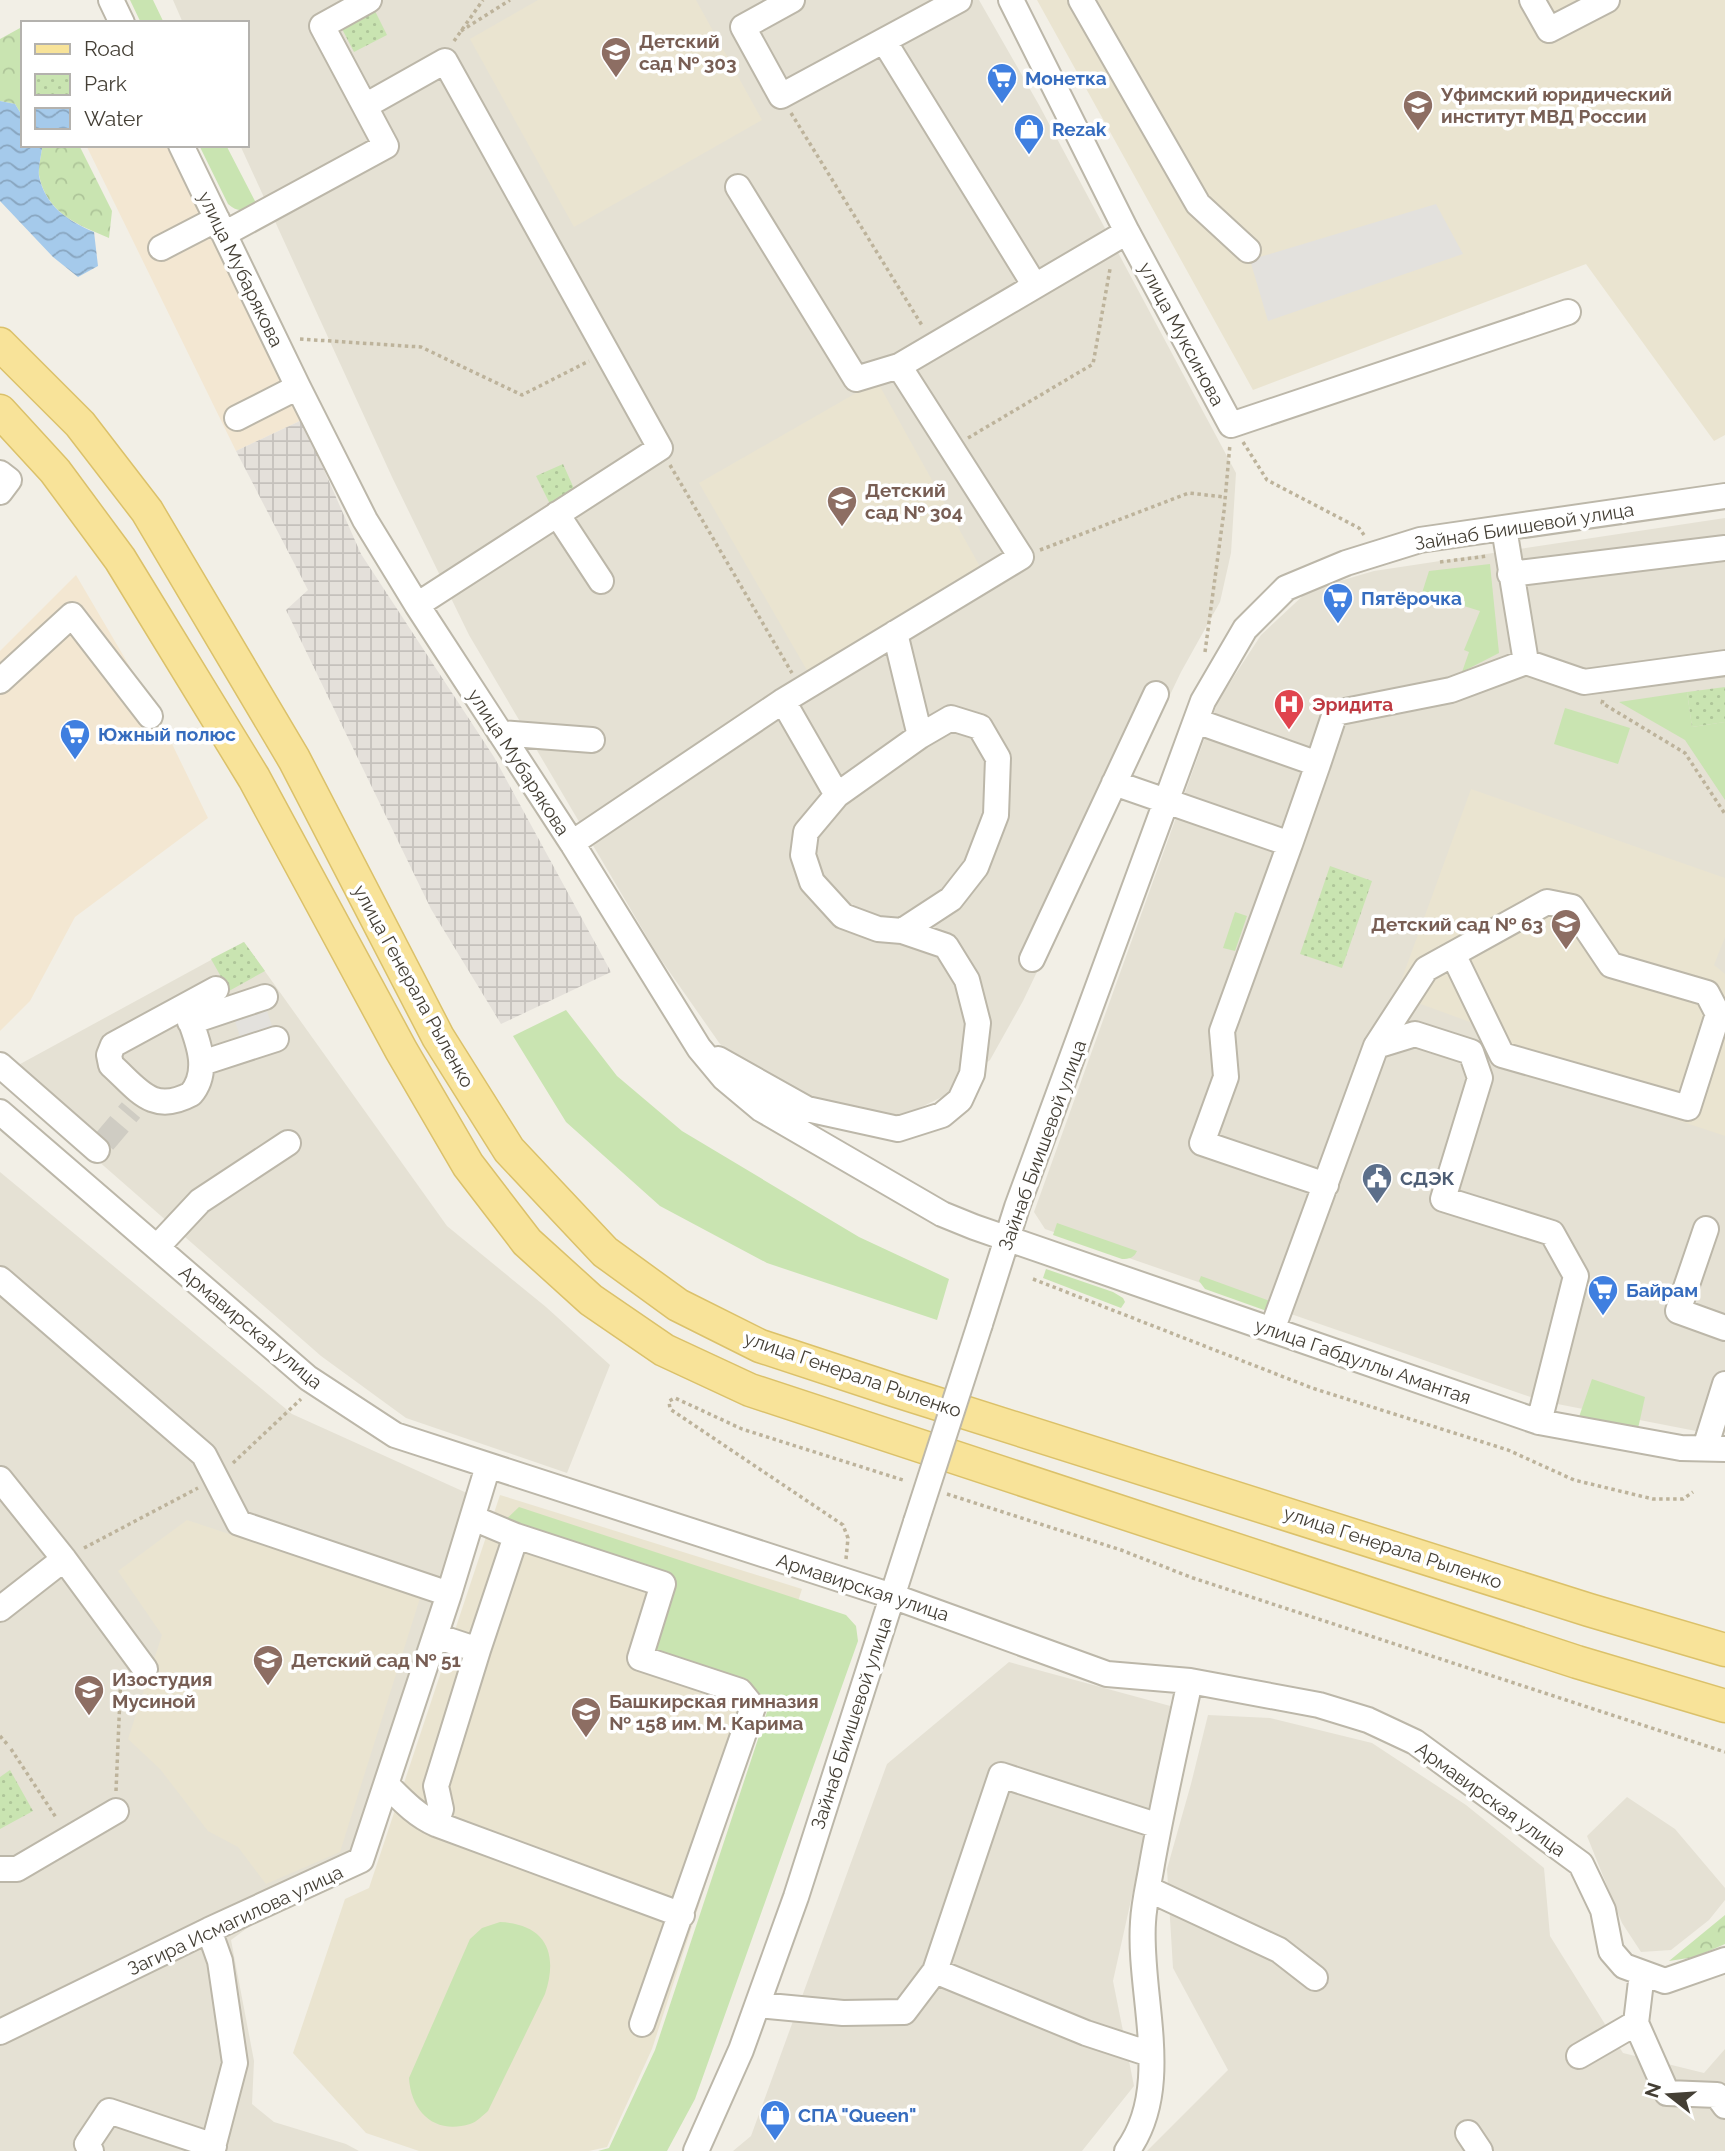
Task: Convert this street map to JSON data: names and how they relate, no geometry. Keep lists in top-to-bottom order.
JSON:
{
  "streets": {
    "main road": ["улица Генерала Рыленко"],
    "street": [
      "улица Мубарякова",
      "улица Муксинова",
      "Зайнаб Биишевой улица",
      "Армавирская улица",
      "улица Габдуллы Амантая",
      "Загира Исмагилова улица"
    ]
  },
  "crossings": [
    ["улица Мубарякова", "Зайнаб Биишевой улица"],
    ["улица Мубарякова", "улица Габдуллы Амантая"],
    ["Зайнаб Биишевой улица", "Армавирская улица"],
    ["Зайнаб Биишевой улица", "улица Габдуллы Амантая"],
    ["Армавирская улица", "Загира Исмагилова улица"]
  ],
  "places": {
    "school or university": [
      "Детский сад № 303",
      "Уфимский юридический институт МВД России",
      "Детский сад № 304",
      "Детский сад № 63",
      "Детский сад № 51",
      "Изостудия Мусиной",
      "Башкирская гимназия № 158 им. М. Карима"
    ],
    "supermarket": [
      "Монетка",
      "Пятёрочка",
      "Южный полюс",
      "Байрам"
    ],
    "shop": ["Rezak", "СПА \"Queen\""],
    "hospital": ["Эридита"],
    "public building": ["СДЭК"]
  },
  "legend": ["Road", "Park", "Water"],
  "north": "left"
}
